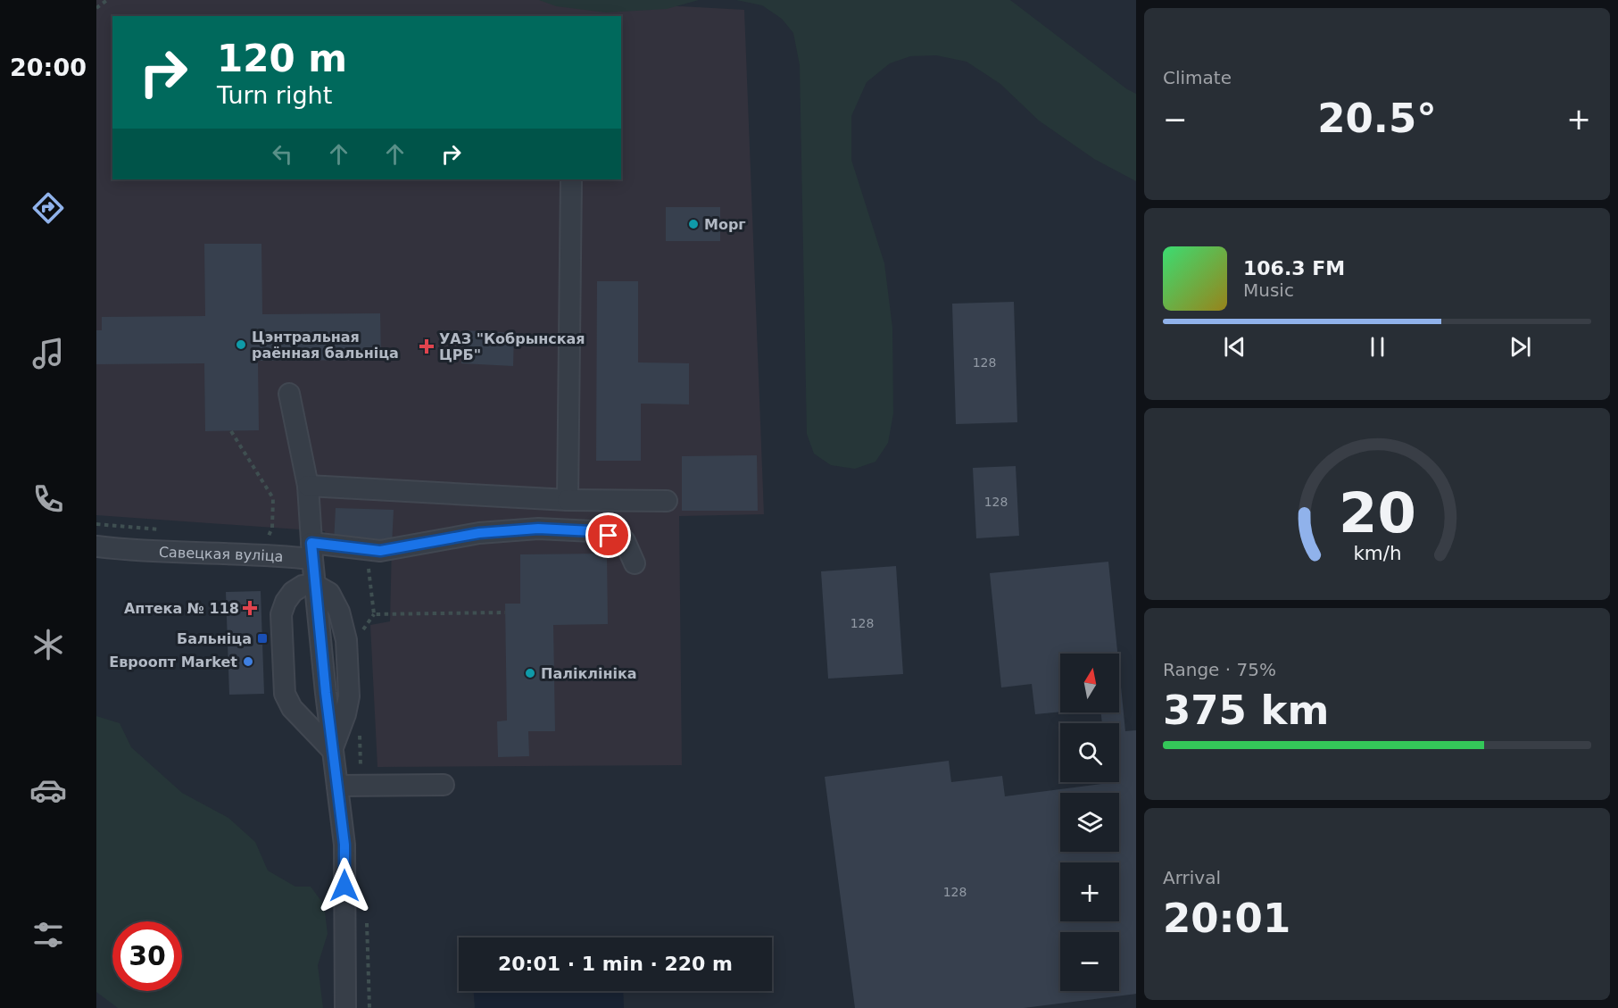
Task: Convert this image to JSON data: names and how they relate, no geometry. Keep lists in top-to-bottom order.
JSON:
{
  "streets": {
    "street": ["Савецкая вуліца"]
  },
  "places": {
    "other": [
      "Морг",
      "Цэнтральная раённая бальніца",
      "Евроопт Market",
      "Паліклініка"
    ],
    "health": ["УАЗ \"Кобрынская ЦРБ\"", "Аптека № 118"],
    "transit": ["Бальніца"]
  },
  "house_numbers": [
    "128",
    "128",
    "128",
    "128"
  ],
  "north": "top",
  "page": {
    "tabs": "20:00",
    "tile": [
      "Climate",
      ["Range · 75%", "375 km"],
      ["Arrival", "20:01"]
    ],
    "turn": ["120 m", "Turn right"],
    "heat": ["−", "20.5°", "+"],
    "song": ["106.3 FM", "Music"],
    "map_buttons": ["+", "−"],
    "limit": "30",
    "trip": "20:01 · 1 min · 220 m",
    "gauge": ["20", "km/h"]
  }
}
